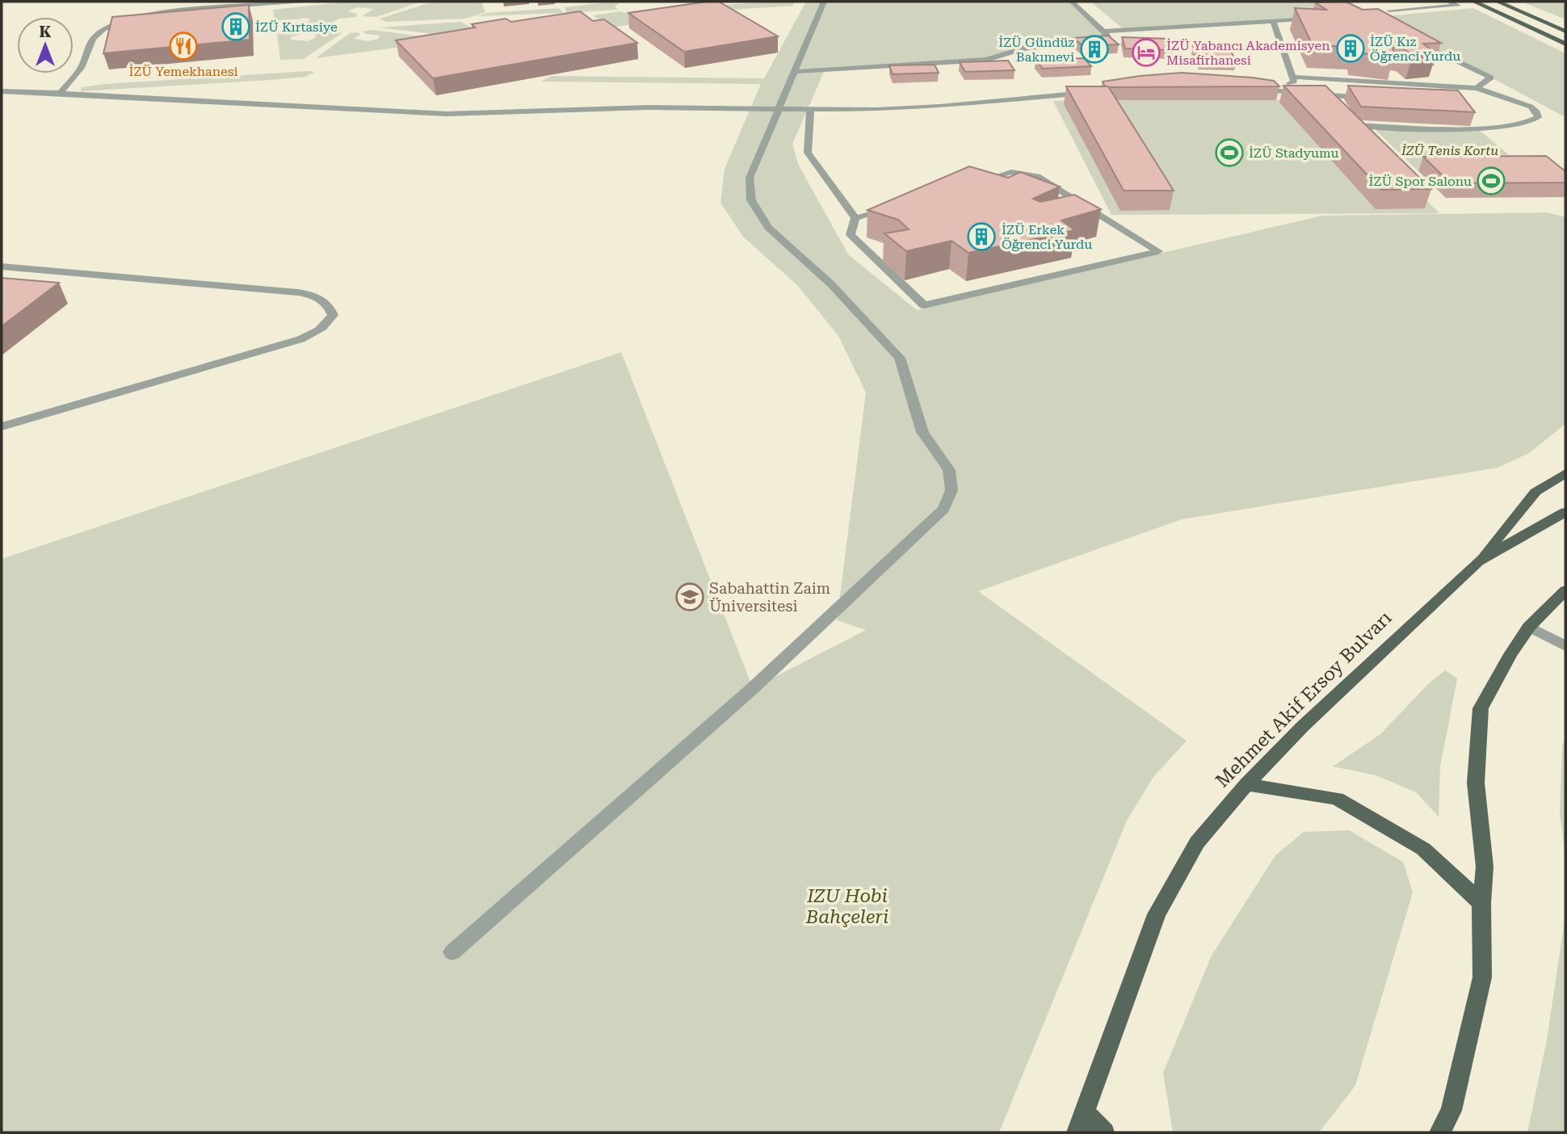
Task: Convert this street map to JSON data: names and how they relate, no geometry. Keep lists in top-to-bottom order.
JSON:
{
  "streets": {
    "main road": ["Mehmet Akif Ersoy Bulvarı"]
  },
  "parks": ["İZÜ Tenis Kortu", "IZU Hobi Bahçeleri"],
  "places": {
    "building": [
      "İZÜ Kırtasiye",
      "İZÜ Kız Öğrenci Yurdu",
      "İZÜ Gündüz Bakımevi",
      "İZÜ Erkek Öğrenci Yurdu"
    ],
    "restaurant": ["İZÜ Yemekhanesi"],
    "hotel": ["İZÜ Yabancı Akademisyen Misafirhanesi"],
    "sports": ["İZÜ Stadyumu", "İZÜ Spor Salonu"],
    "school or university": ["Sabahattin Zaim Üniversitesi"]
  },
  "north": "top"
}
